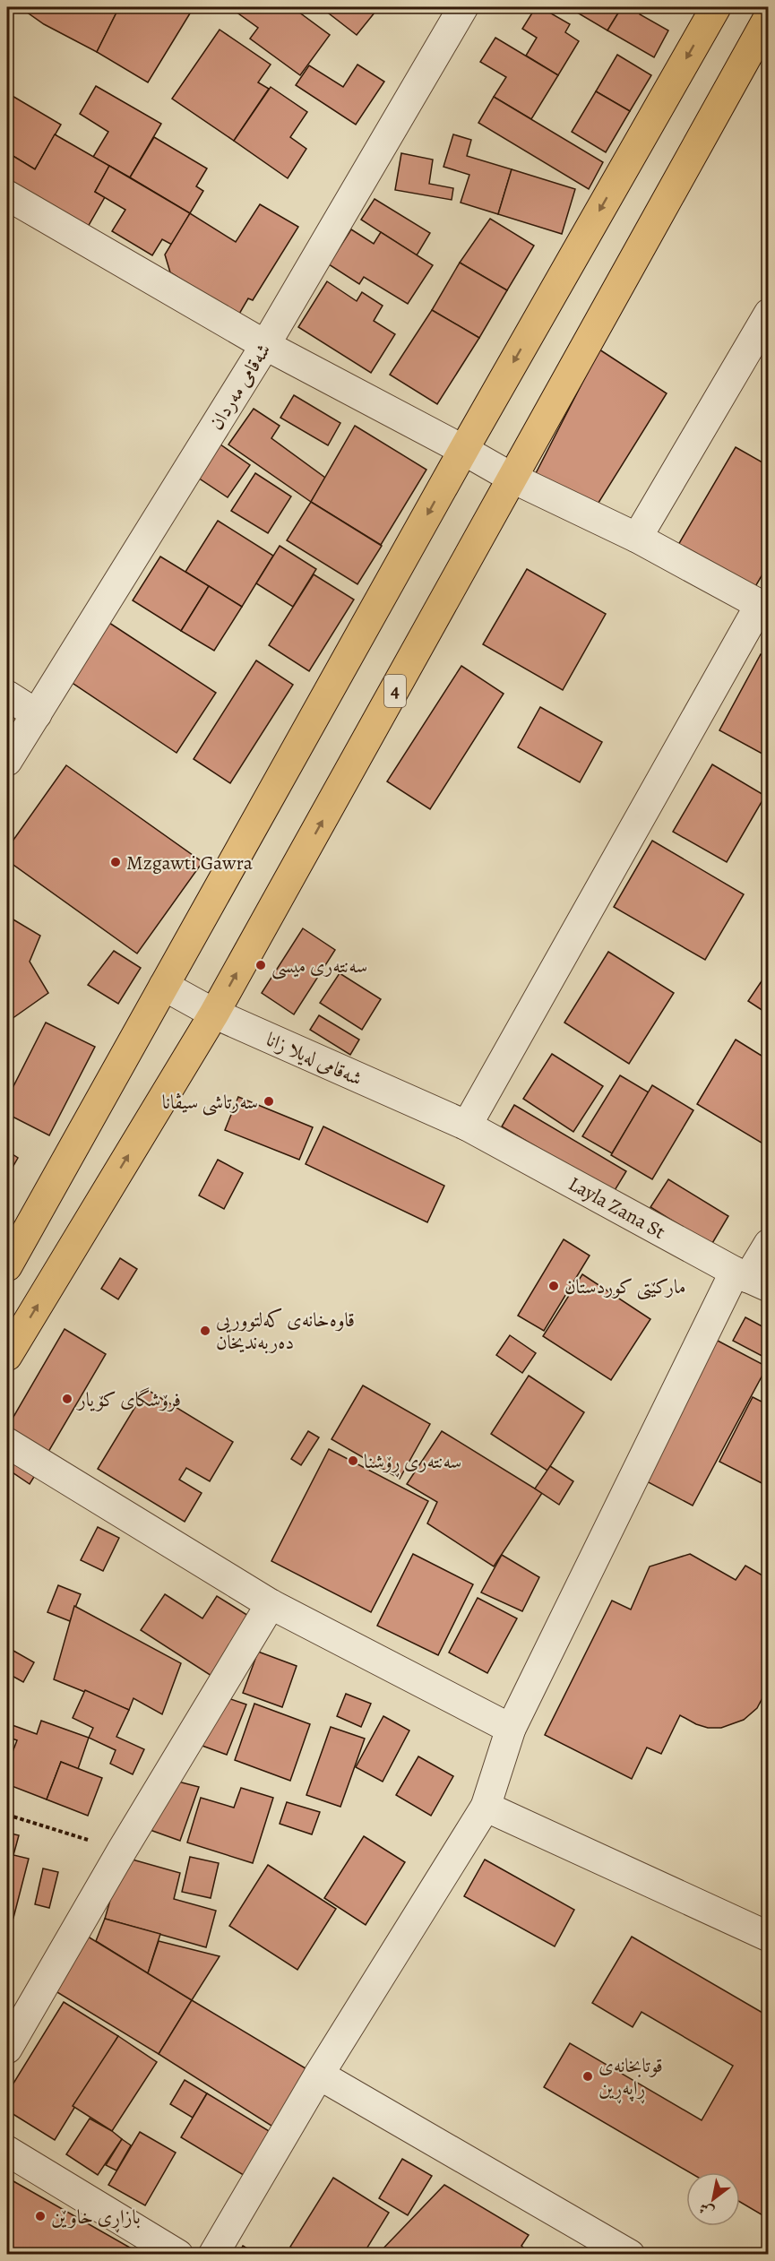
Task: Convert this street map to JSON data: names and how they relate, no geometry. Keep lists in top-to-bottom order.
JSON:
{
  "streets": {
    "highway": ["4"],
    "street": ["شەقامی مەردان", "شەقامی لەیلا زانا", "Layla Zana St"]
  },
  "crossings": [
    ["4", "شەقامی لەیلا زانا"],
    ["شەقامی لەیلا زانا", "Layla Zana St"]
  ],
  "places": [
    "Mzgawti Gawra",
    "سەنتەری میسی",
    "سەرتاشی سیڤانا",
    "مارکێتی کوردستان",
    "قاوەخانەی کەلتووریی دەربەندیخان",
    "فرۆشگای کۆیار",
    "سەنتەری ڕۆشنا",
    "قوتابخانەی ڕاپەڕین",
    "بازاڕی خاوێن"
  ],
  "north": "bottom left"
}
